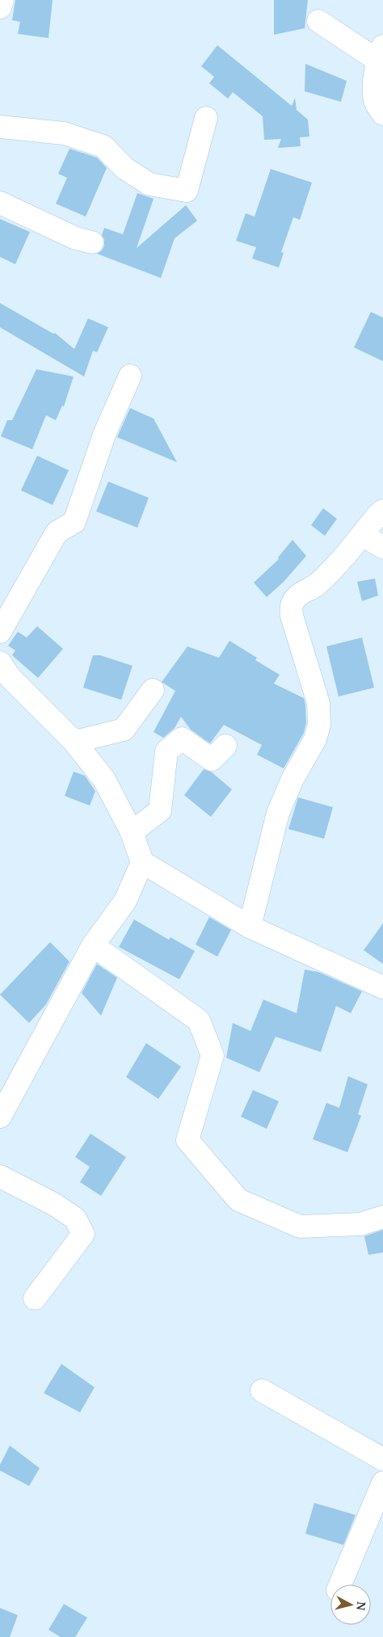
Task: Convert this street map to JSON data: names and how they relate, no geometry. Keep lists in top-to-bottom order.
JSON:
{
  "north": "right"
}
